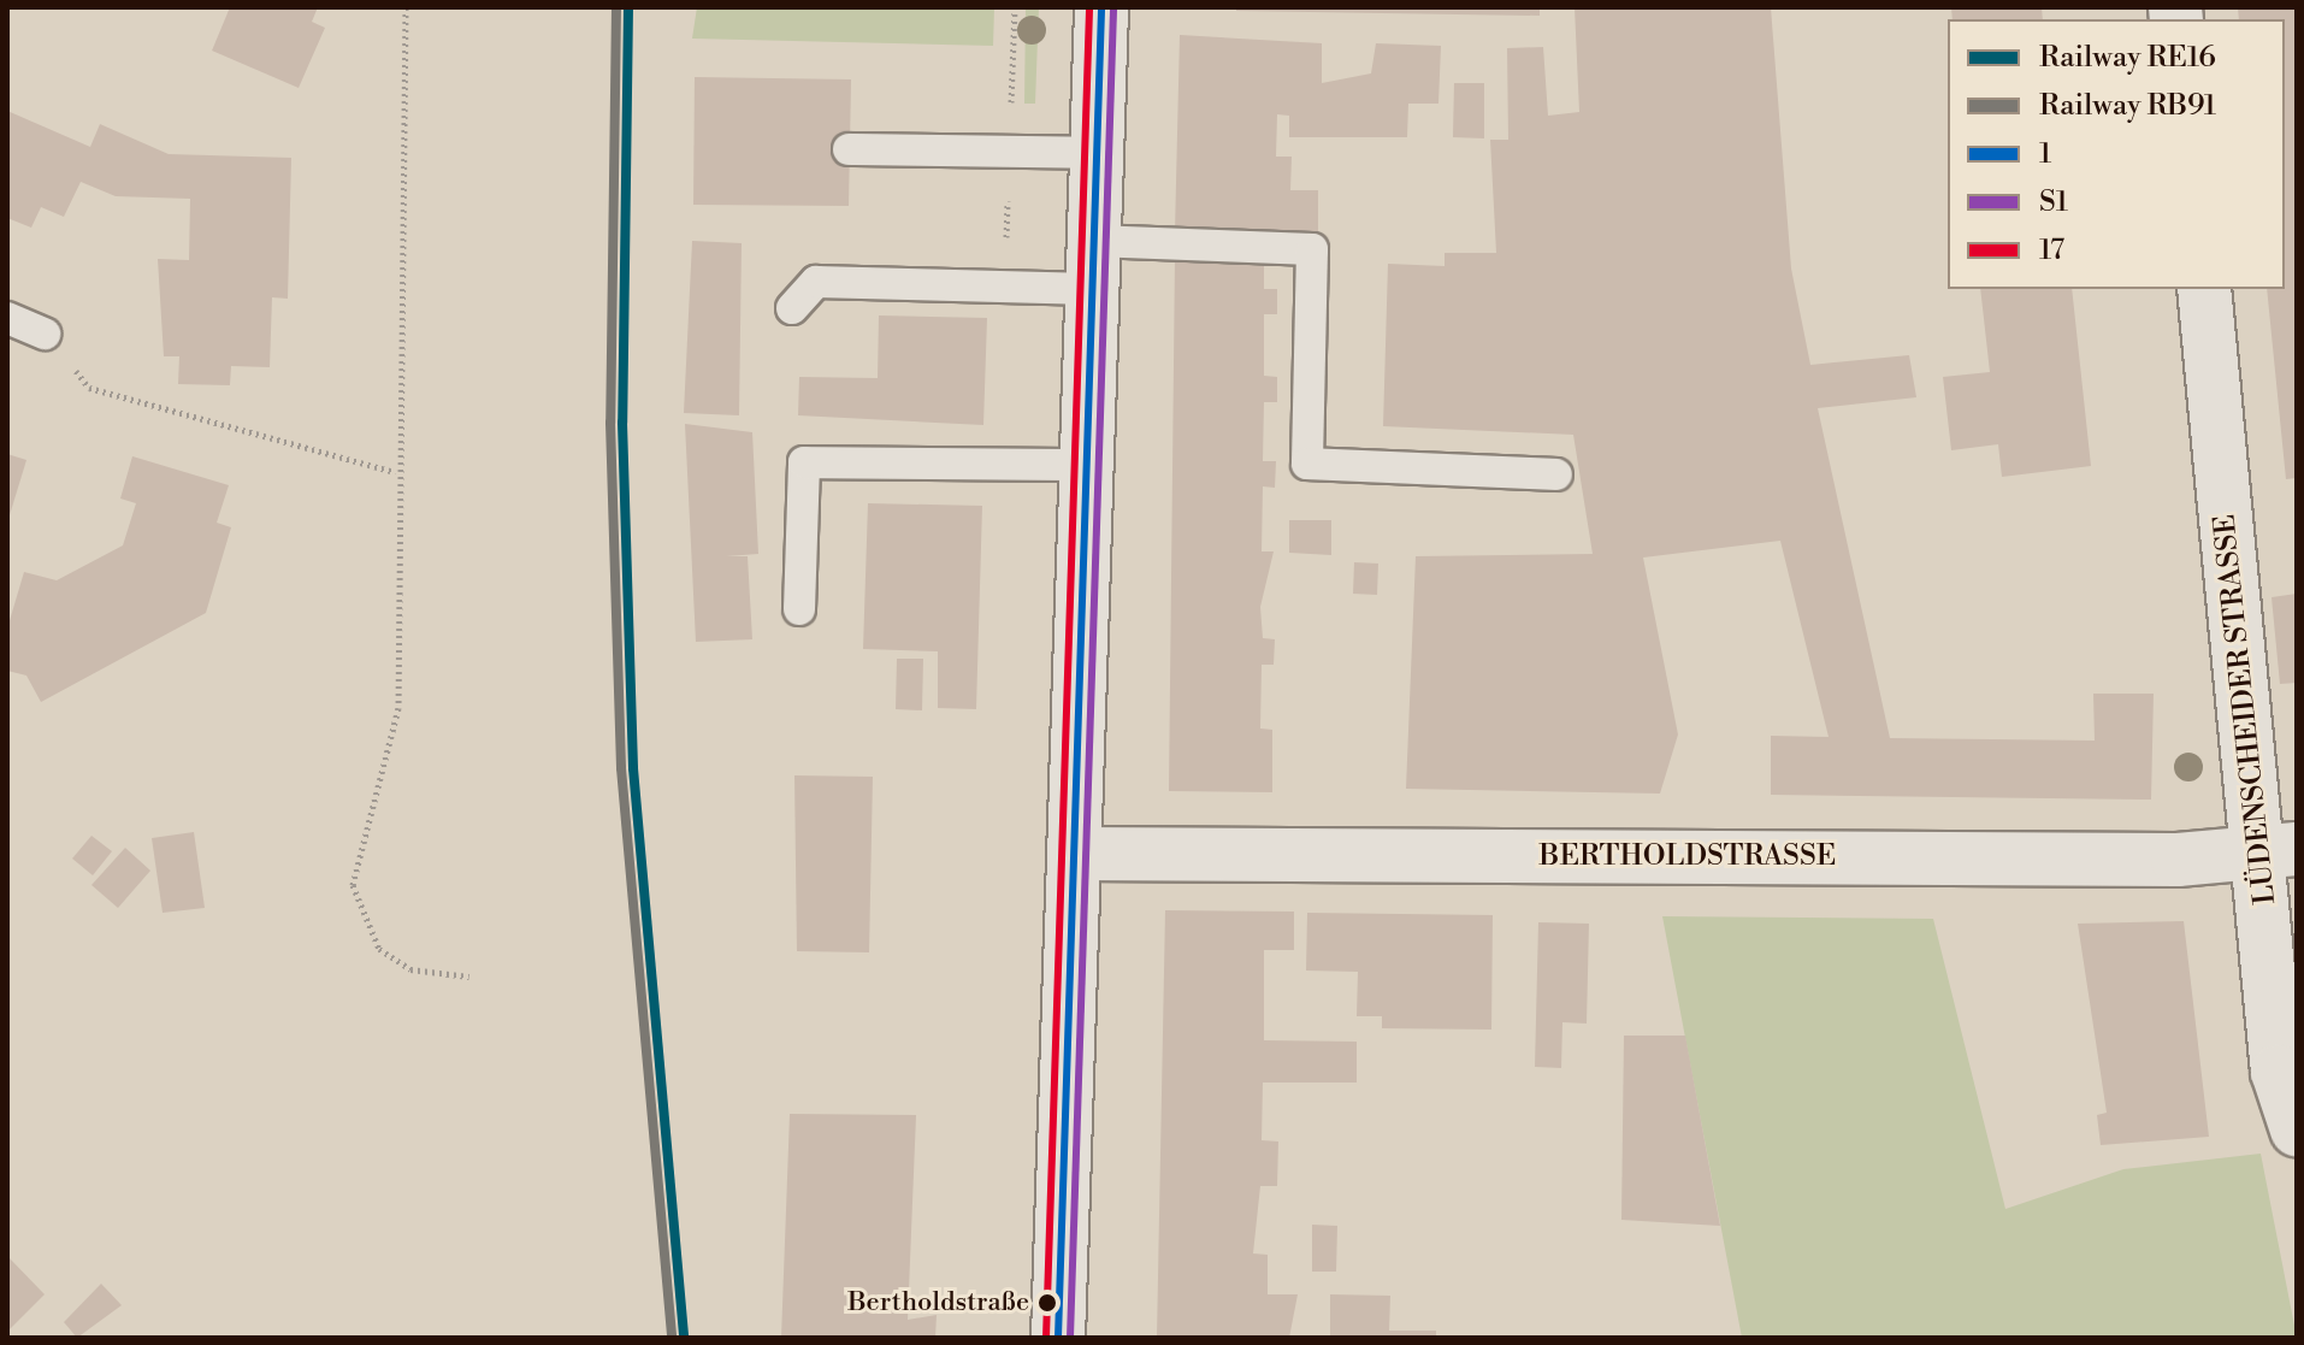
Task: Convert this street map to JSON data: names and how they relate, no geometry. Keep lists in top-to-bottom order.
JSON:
{
  "streets": {
    "street": ["LÜDENSCHEIDER STRASSE", "BERTHOLDSTRASSE"]
  },
  "crossings": [
    ["LÜDENSCHEIDER STRASSE", "BERTHOLDSTRASSE"]
  ],
  "places": ["Bertholdstraße"],
  "lines": [
    "rail line RE16",
    "rail line RB91",
    "transit line 1",
    "transit line S1",
    "transit line 17"
  ],
  "legend": [
    "Railway RE16",
    "Railway RB91",
    "1",
    "S1",
    "17"
  ]
}
